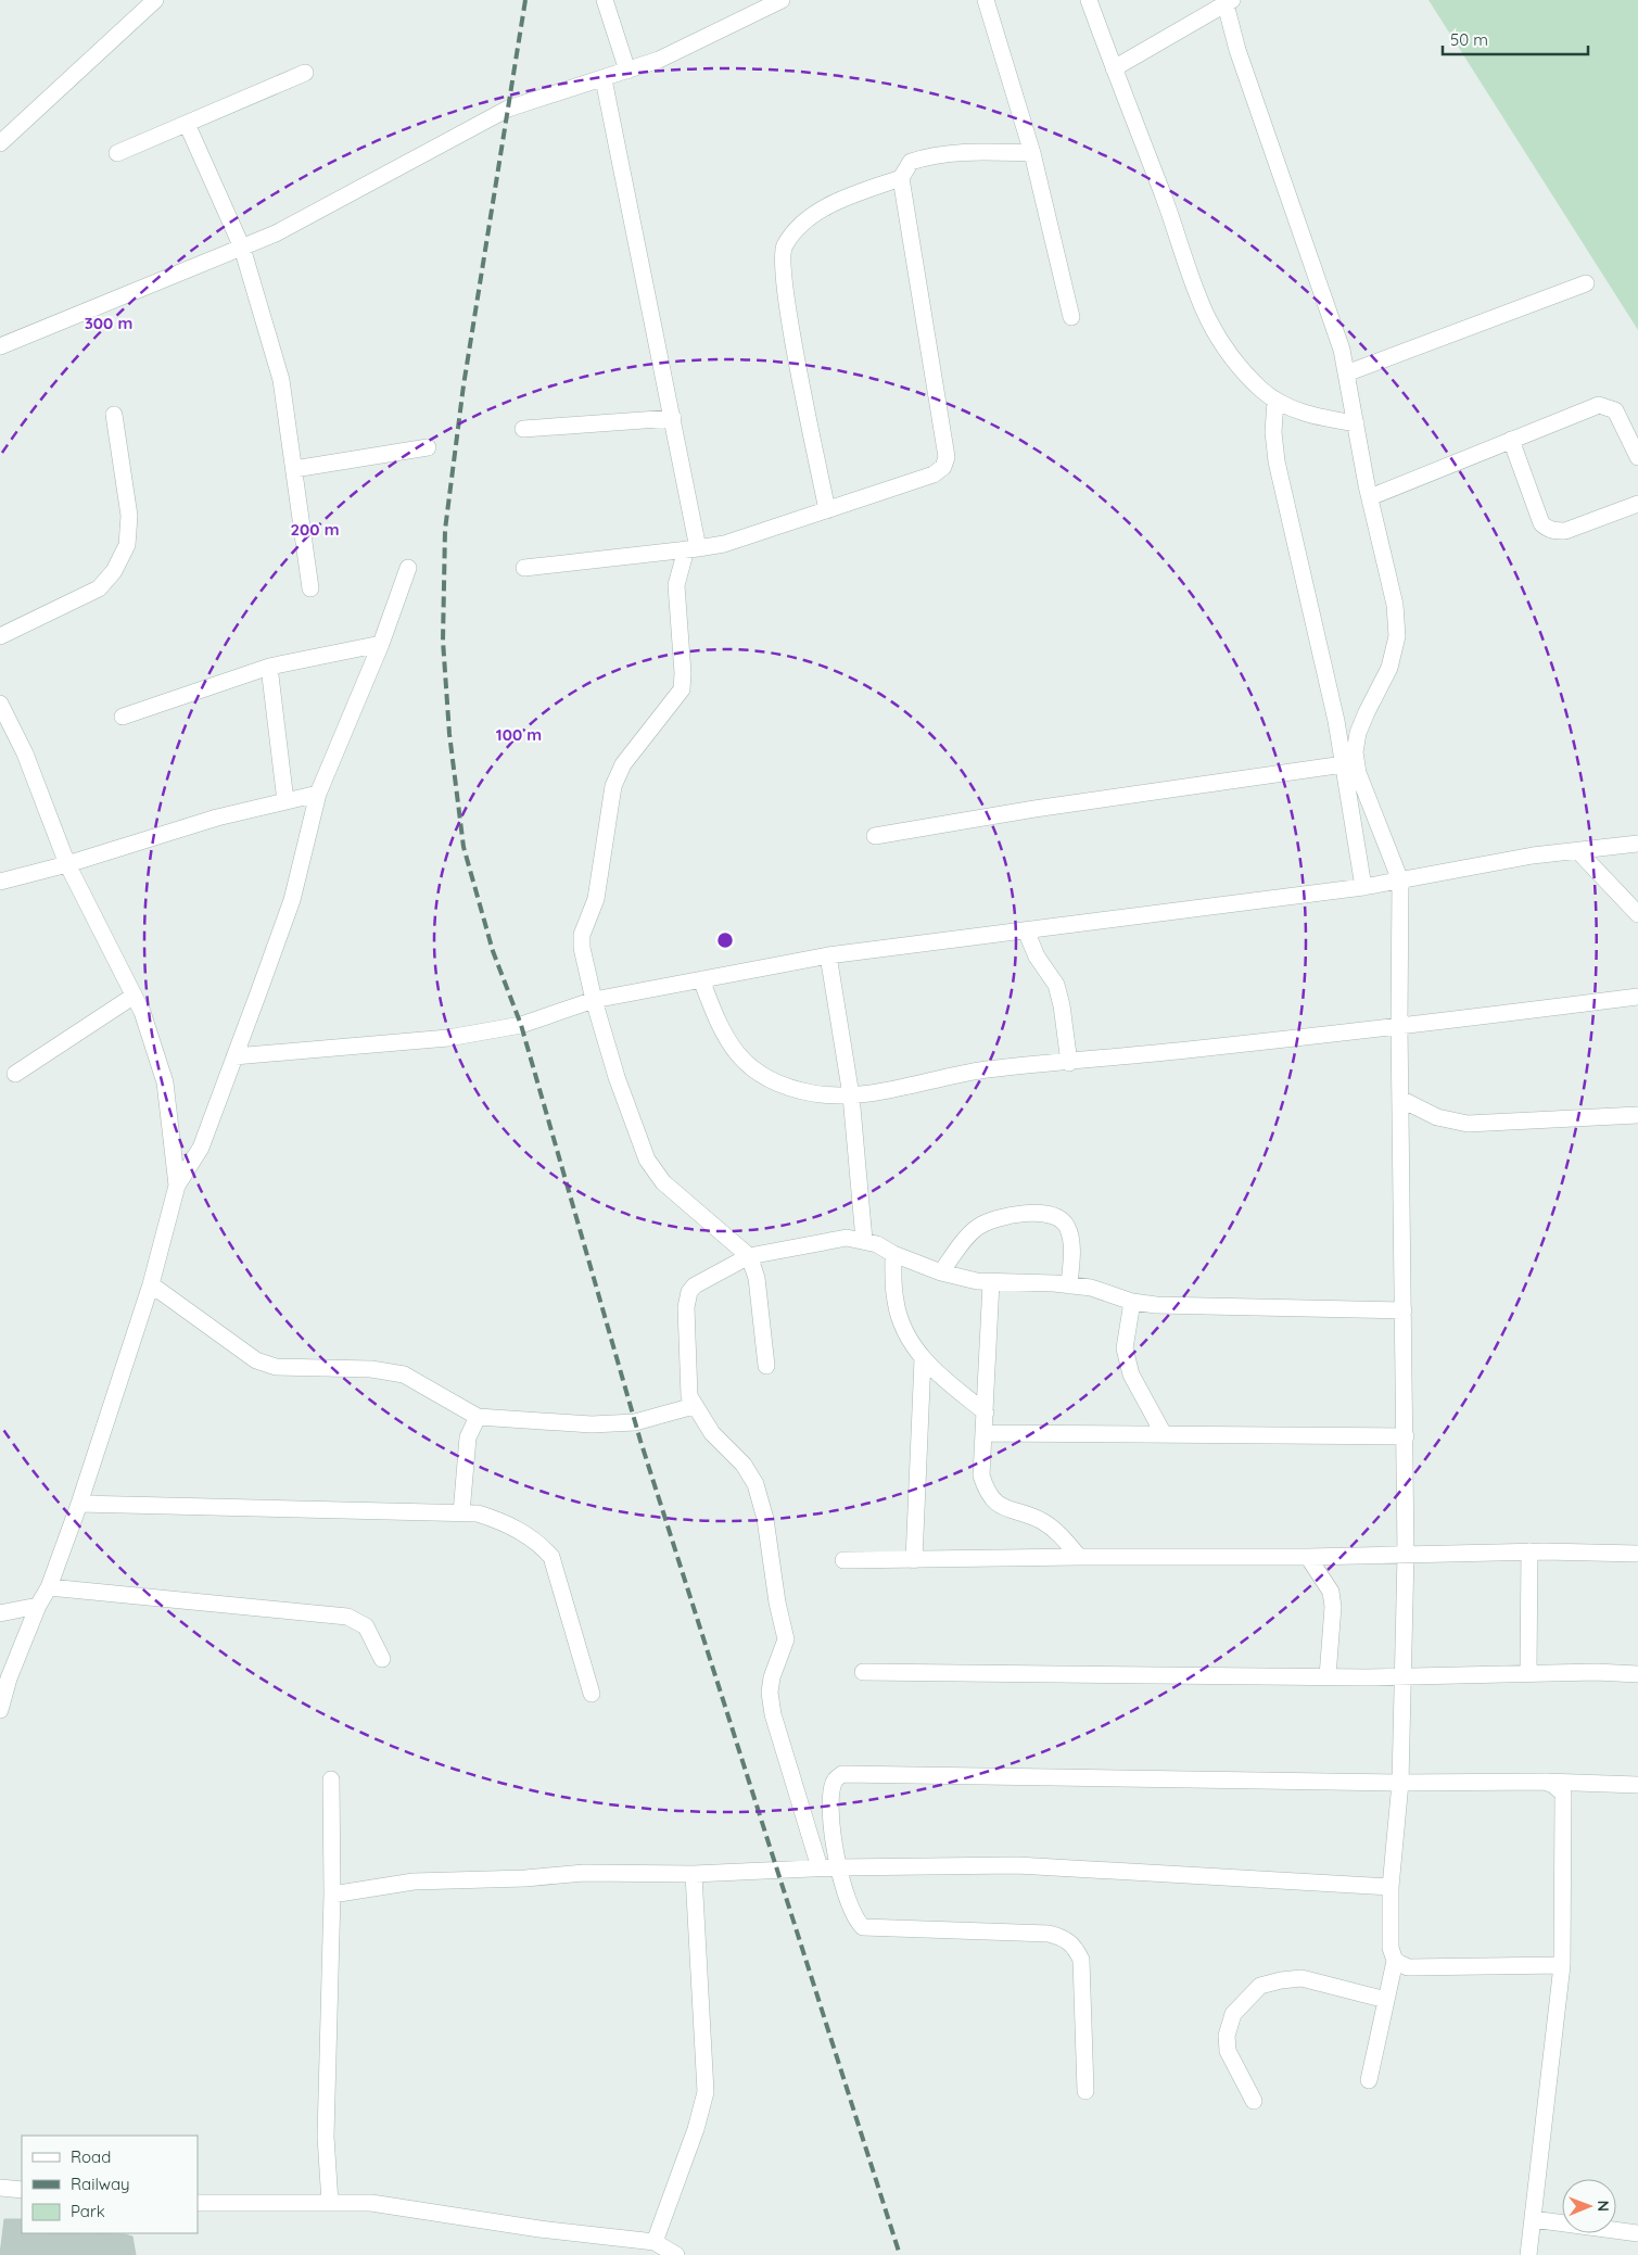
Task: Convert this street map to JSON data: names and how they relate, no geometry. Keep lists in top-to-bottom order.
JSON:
{
  "legend": ["Road", "Railway", "Park"],
  "scale_bar": "50 m",
  "north": "right",
  "rings": ["300 m", "200 m", "100 m"]
}
